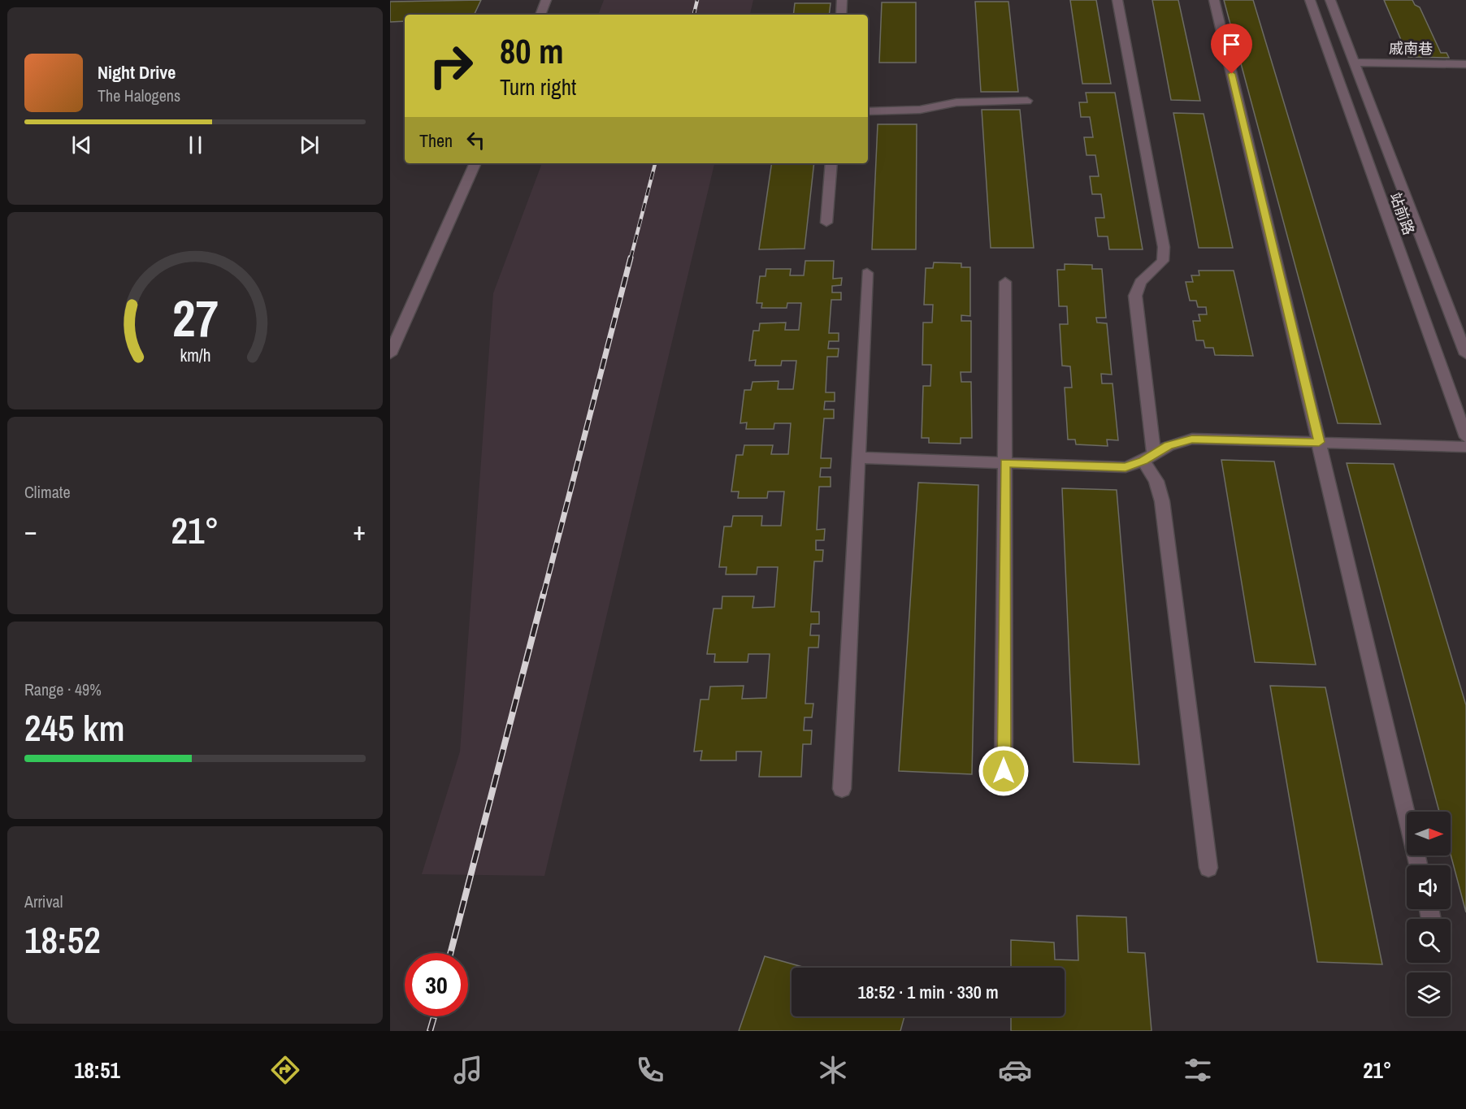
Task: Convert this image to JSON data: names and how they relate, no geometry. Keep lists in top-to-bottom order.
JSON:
{
  "streets": {
    "street": ["戚南巷", "站前路"]
  },
  "crossings": [
    ["戚南巷", "站前路"]
  ],
  "north": "right",
  "page": {
    "turn": ["80 m", "Turn right"],
    "song": ["Night Drive", "The Halogens"],
    "then": "Then",
    "tile": [
      "Climate",
      ["Range · 49%", "245 km"],
      ["Arrival", "18:52"]
    ],
    "heat": ["−", "21°", "+"],
    "limit": "30",
    "trip": "18:52 · 1 min · 330 m",
    "tabs": ["18:51", "21°"],
    "gauge": ["27", "km/h"]
  }
}
